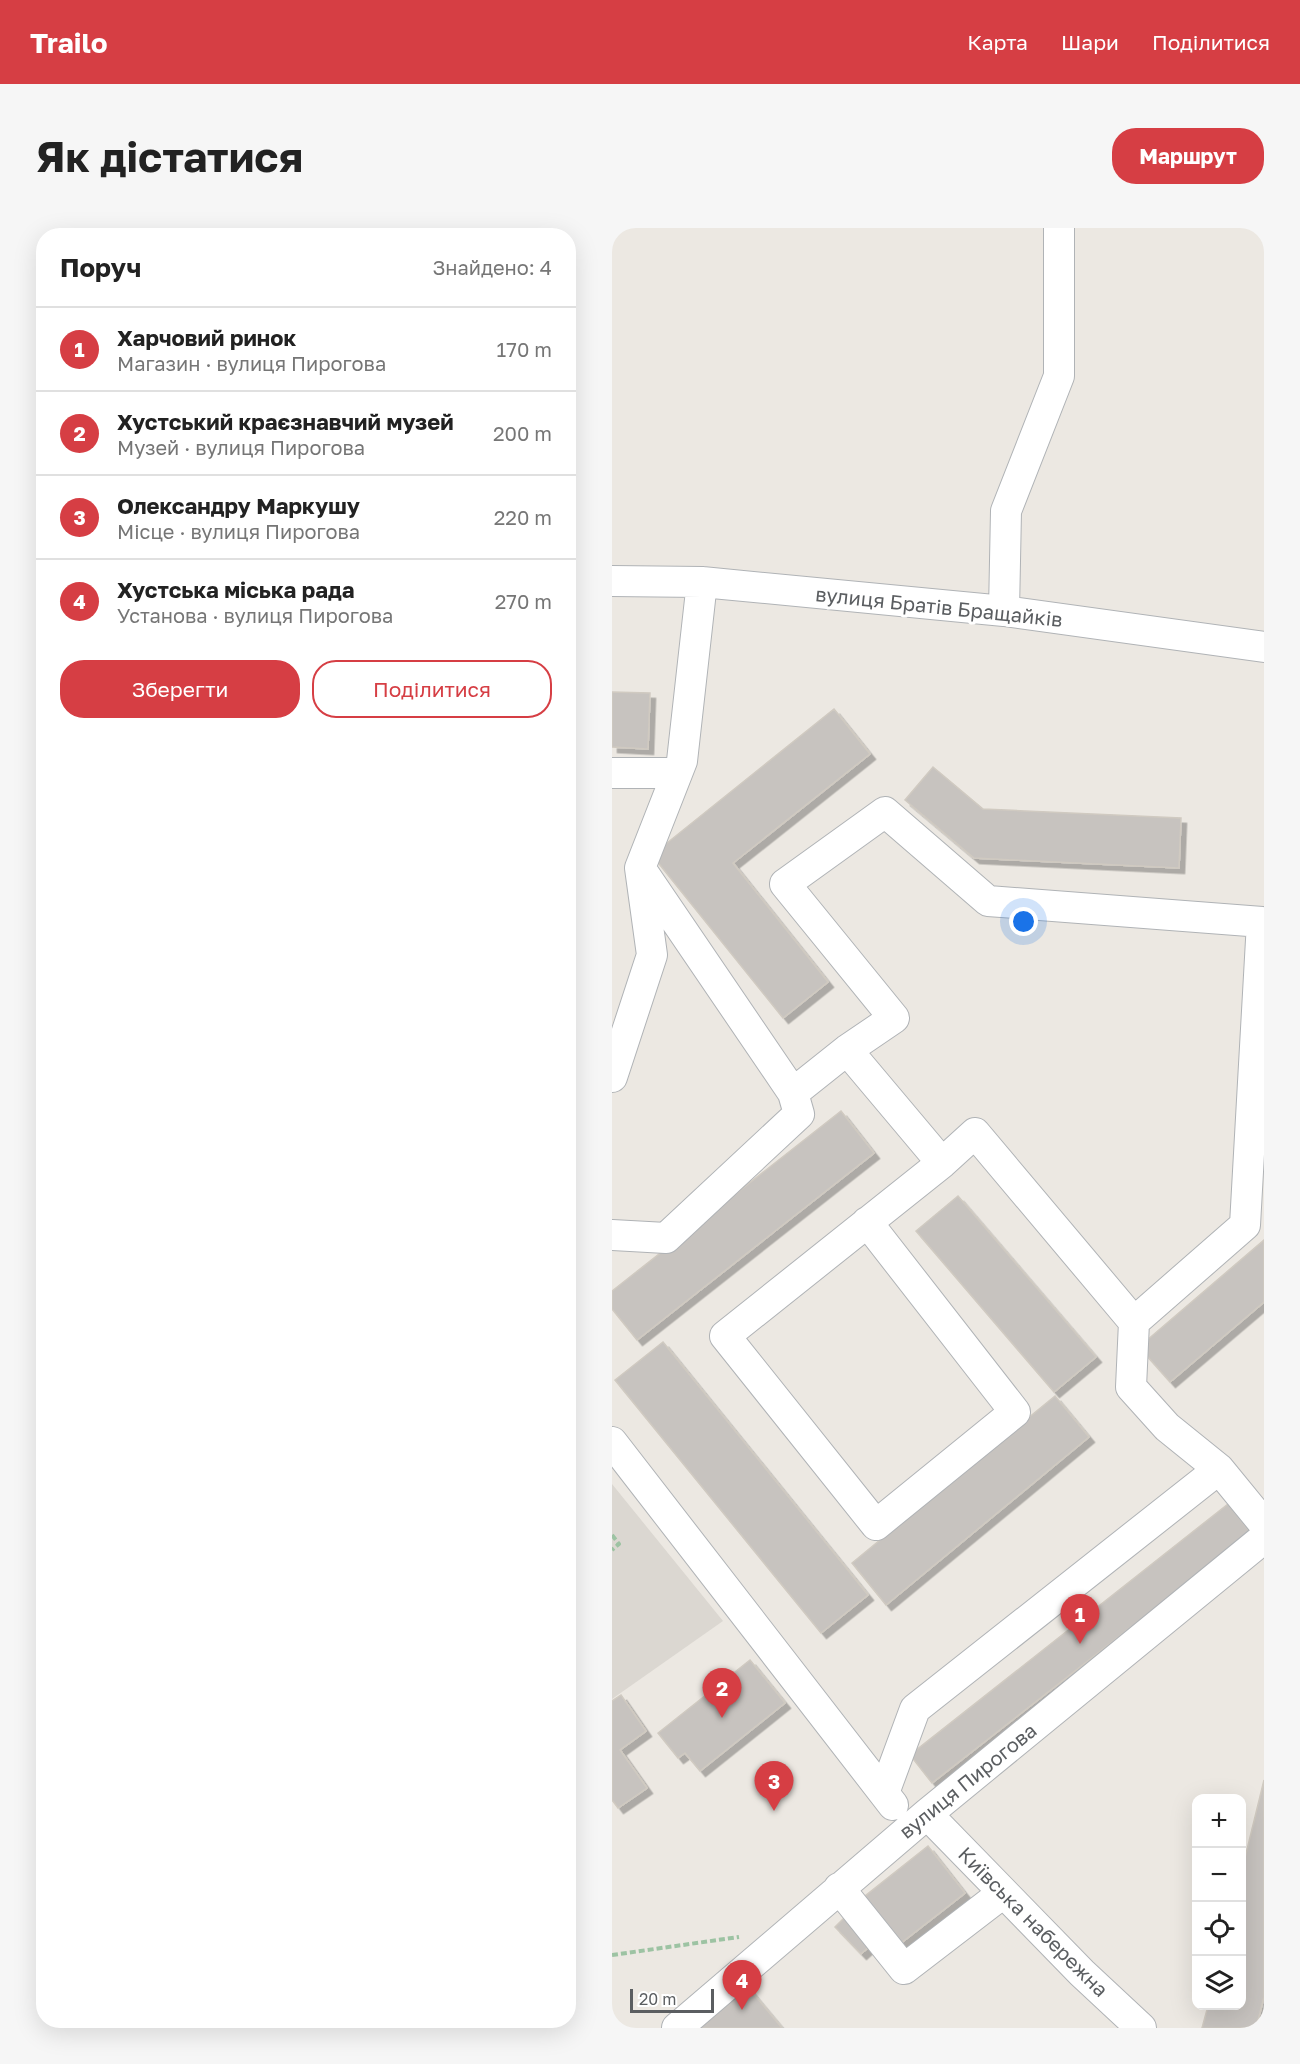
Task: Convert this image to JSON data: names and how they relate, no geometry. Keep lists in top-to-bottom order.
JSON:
{
  "streets": {
    "street": ["вулиця Братів Бращайків", "вулиця Пирогова", "Київська набережна"]
  },
  "crossings": [
    ["вулиця Пирогова", "Київська набережна"]
  ],
  "scale_bar": "20 m",
  "page": {
    "header": "Trailo",
    "nav": ["Карта", "Шари", "Поділитися"],
    "buttons": [
      "Маршрут",
      ["Зберегти", "Поділитися"]
    ],
    "title": "Як дістатися",
    "heading": ["Поруч", "Знайдено: 4"],
    "list": [
      {
        "mark": "1",
        "name": "Харчовий ринок",
        "note": "Магазин · вулиця Пирогова",
        "value": "170 m"
      },
      {
        "mark": "2",
        "name": "Хустський краєзнавчий музей",
        "note": "Музей · вулиця Пирогова",
        "value": "200 m"
      },
      {
        "mark": "3",
        "name": "Олександру Маркушу",
        "note": "Місце · вулиця Пирогова",
        "value": "220 m"
      },
      {
        "mark": "4",
        "name": "Хустська міська рада",
        "note": "Установа · вулиця Пирогова",
        "value": "270 m"
      }
    ],
    "pins": [
      "1",
      "2",
      "3",
      "4"
    ],
    "map_buttons": ["+", "−"],
    "scale": "20 m"
  }
}
